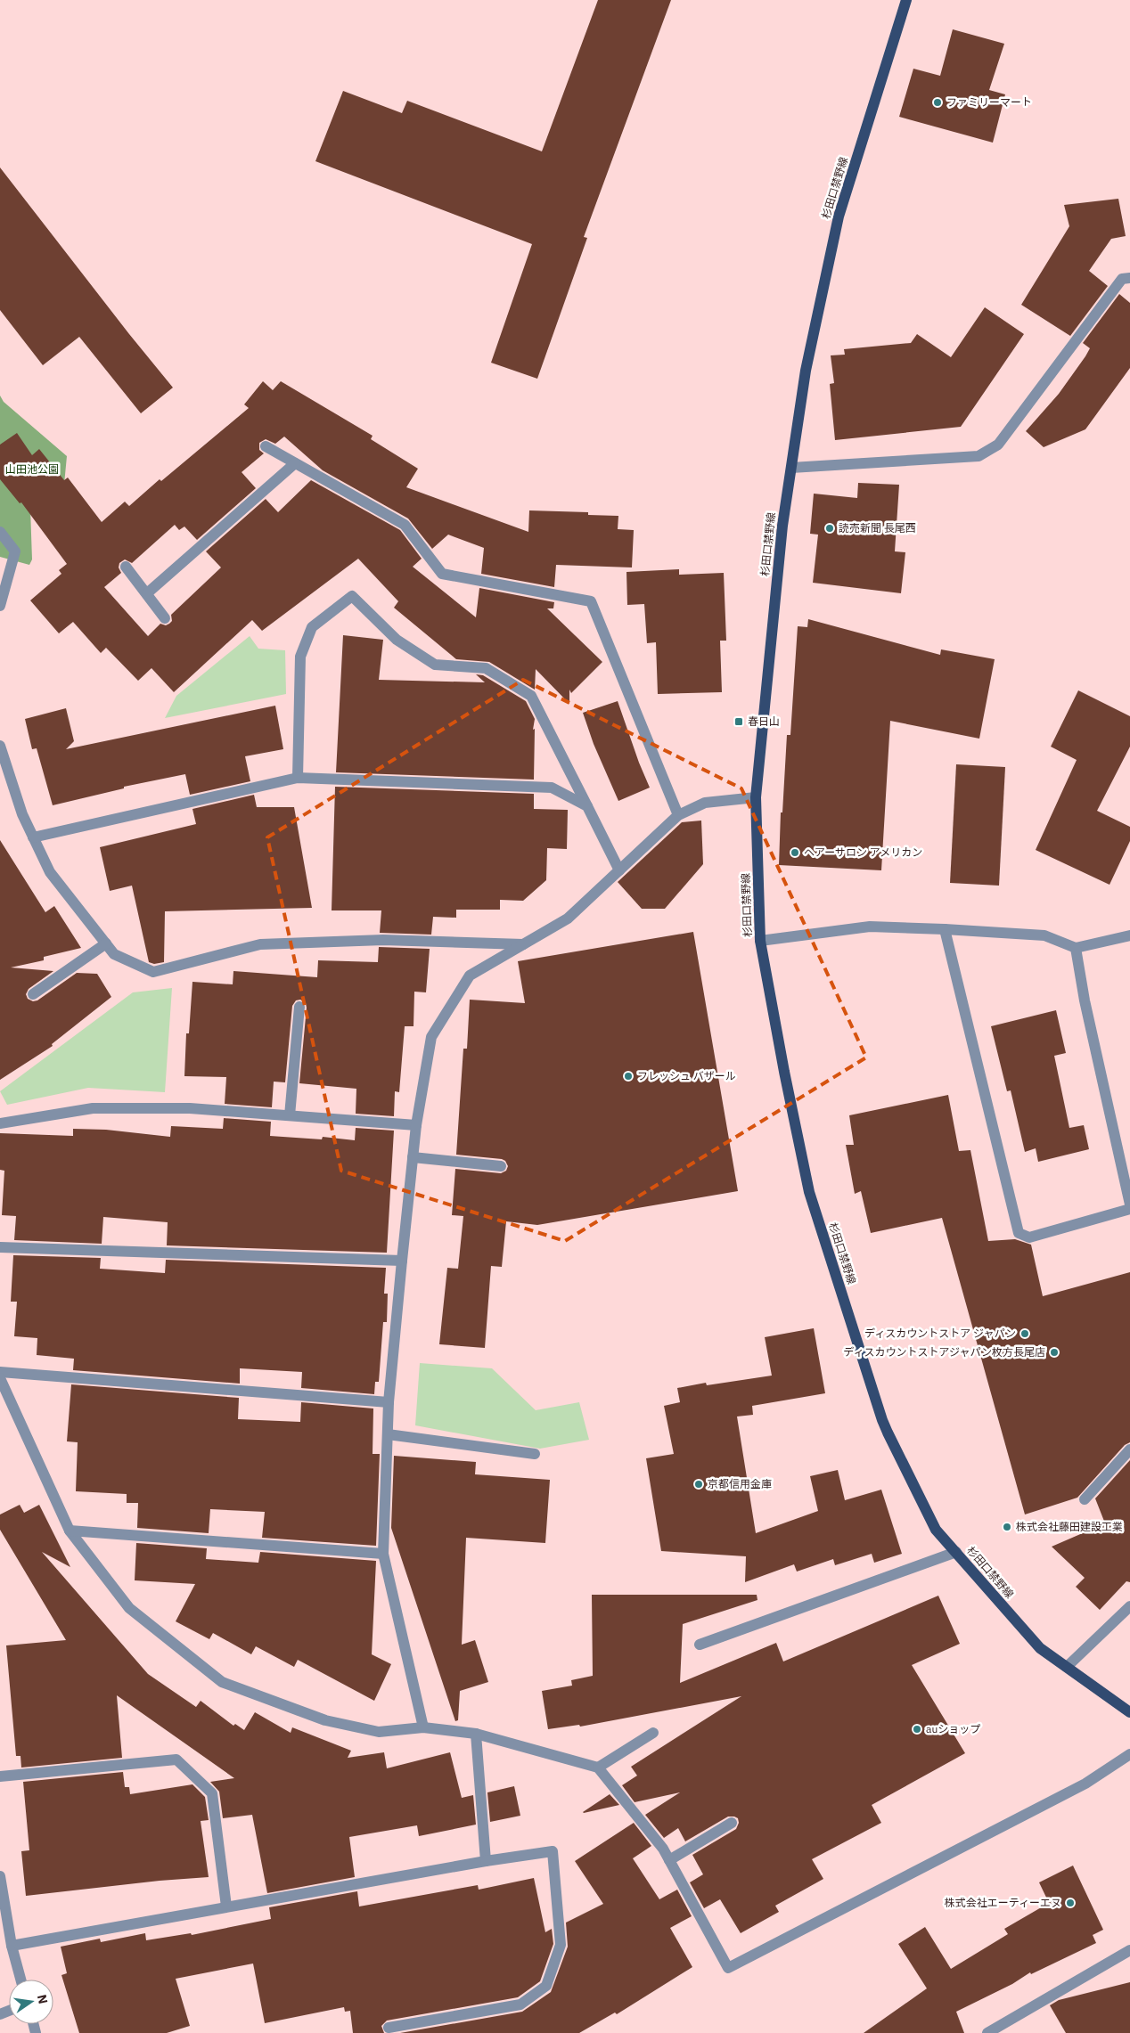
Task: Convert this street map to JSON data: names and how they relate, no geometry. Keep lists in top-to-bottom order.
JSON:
{
  "streets": {
    "main road": ["杉田口禁野線"]
  },
  "parks": ["山田池公園"],
  "places": {
    "other": [
      "ファミリーマート",
      "読売新聞 長尾西",
      "ヘアーサロン アメリカン",
      "フレッシュ バザール",
      "ディスカウントストア ジャパン",
      "ディスカウントストアジャパン枚方長尾店",
      "京都信用金庫",
      "株式会社藤田建設工業",
      "auショップ",
      "株式会社エーティーエヌ"
    ],
    "transit": ["春日山"]
  },
  "north": "right"
}
